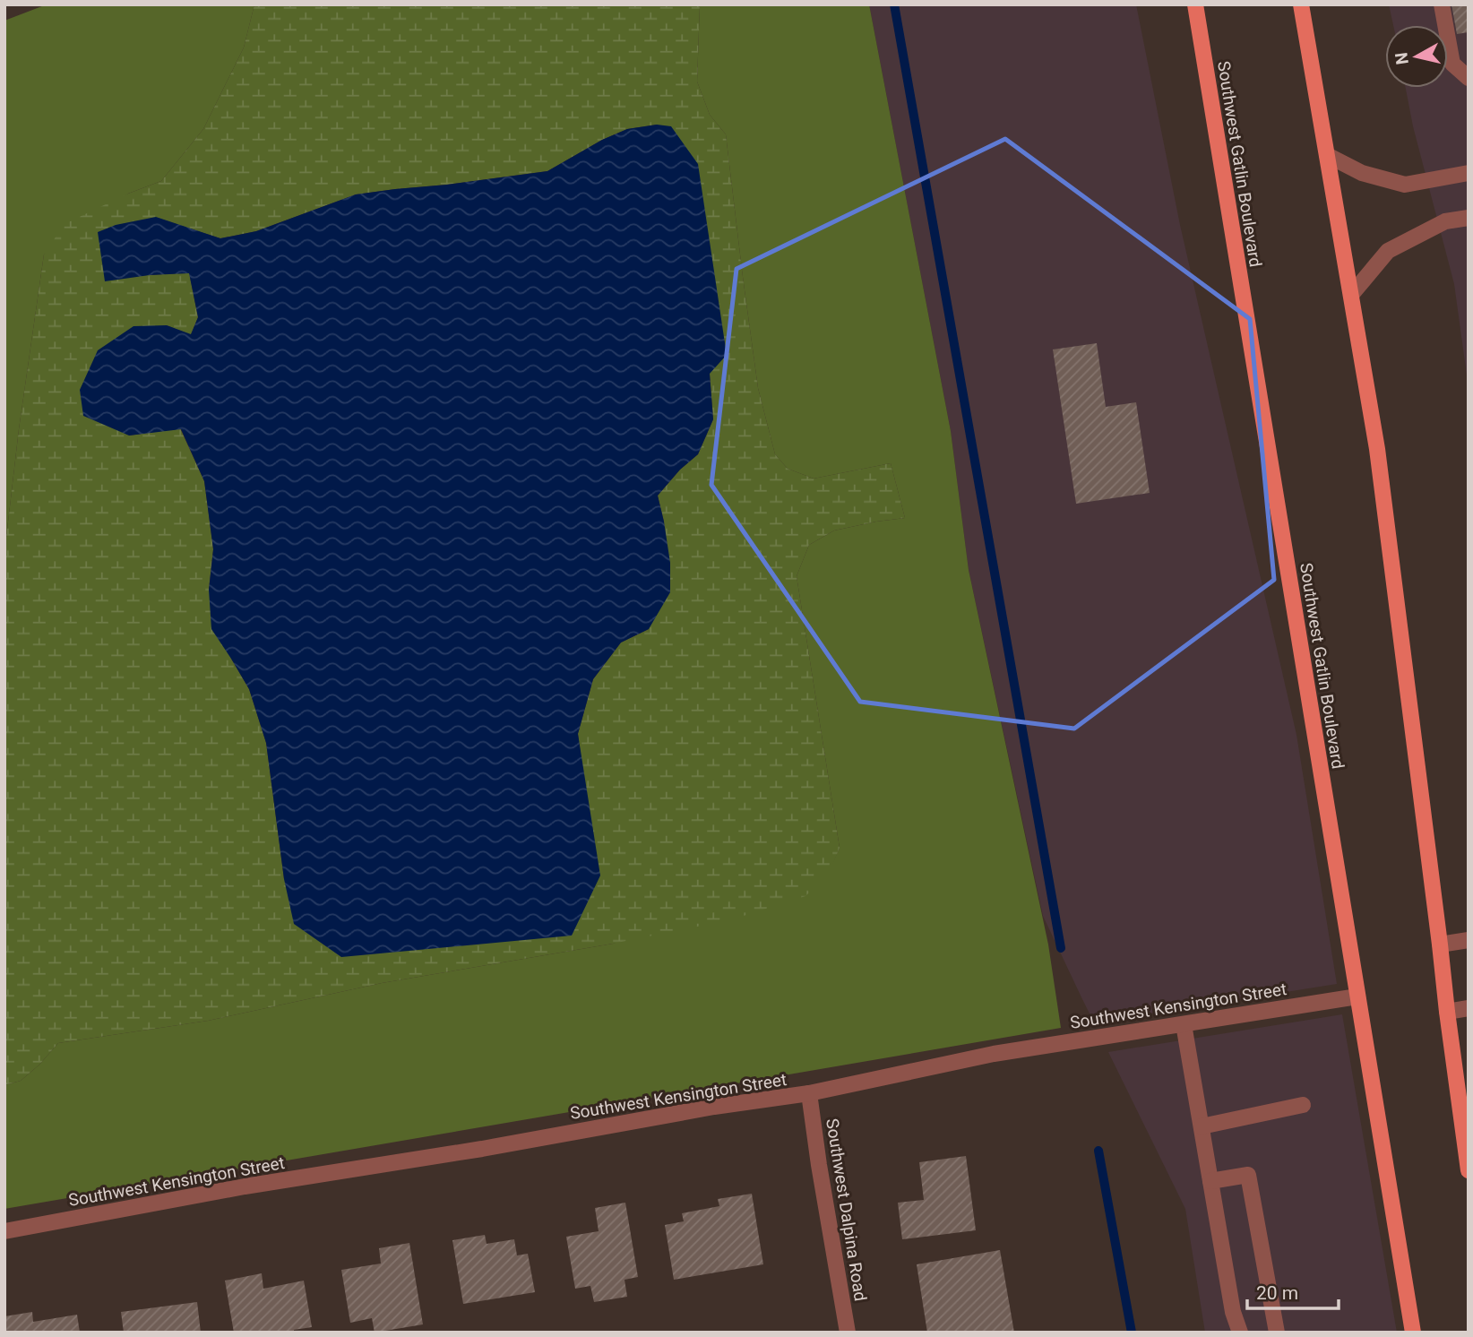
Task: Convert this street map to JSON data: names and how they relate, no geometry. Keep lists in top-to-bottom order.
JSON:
{
  "streets": {
    "main road": ["Southwest Gatlin Boulevard"],
    "street": ["Southwest Kensington Street", "Southwest Dalpina Road"]
  },
  "crossings": [
    ["Southwest Gatlin Boulevard", "Southwest Kensington Street"],
    ["Southwest Kensington Street", "Southwest Dalpina Road"]
  ],
  "scale_bar": "20 m",
  "north": "left"
}
